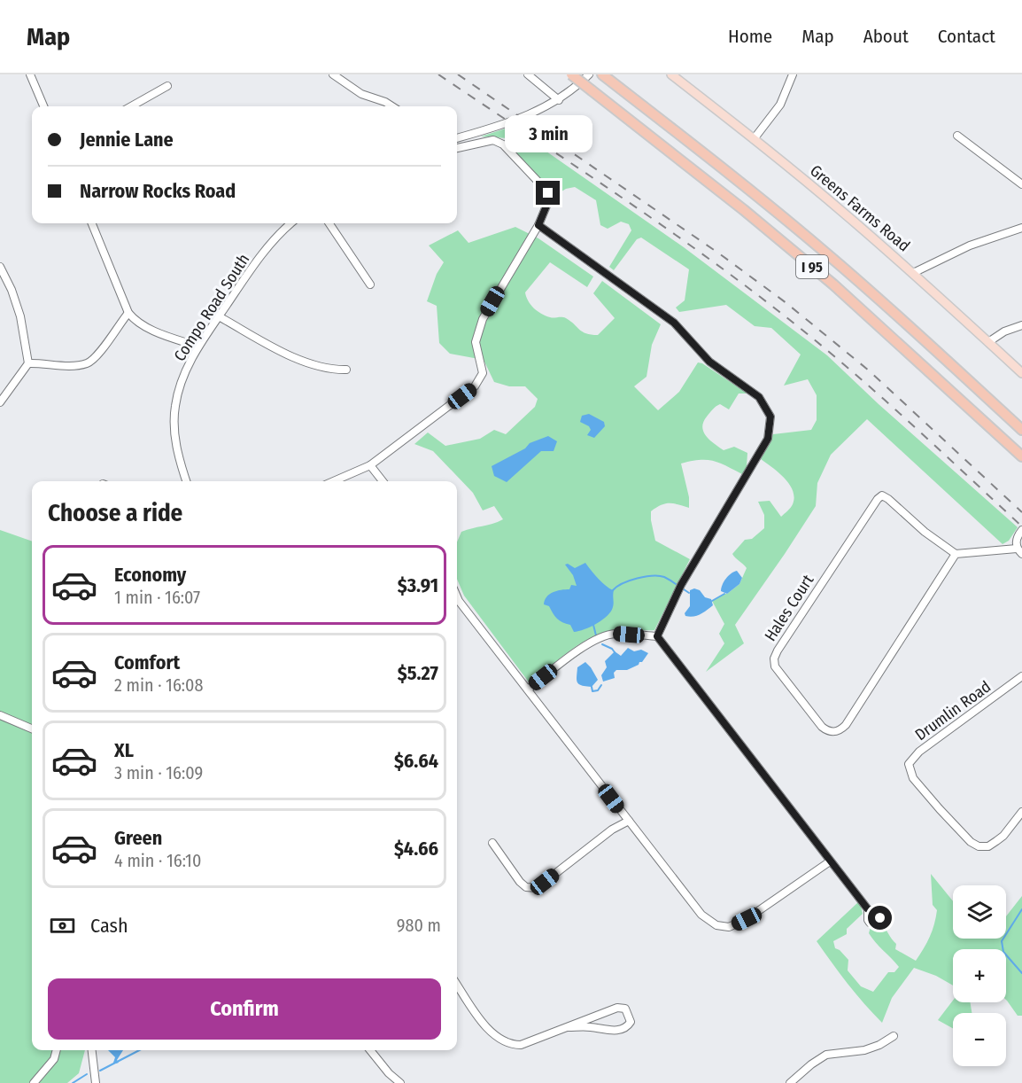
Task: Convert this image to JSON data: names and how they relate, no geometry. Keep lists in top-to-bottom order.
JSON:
{
  "streets": {
    "highway": ["I 95"],
    "main road": ["Greens Farms Road"],
    "street": ["Compo Road South", "Hales Court", "Drumlin Road"]
  },
  "page": {
    "header": "Map",
    "nav": [
      "Home",
      "Map",
      "About",
      "Contact"
    ],
    "banner": ["Jennie Lane", "Narrow Rocks Road"],
    "bubble": "3 min",
    "heading": "Choose a ride",
    "list": [
      {
        "name": "Economy",
        "note": "1 min · 16:07",
        "value": "$3.91"
      },
      {
        "name": "Comfort",
        "note": "2 min · 16:08",
        "value": "$5.27"
      },
      {
        "name": "XL",
        "note": "3 min · 16:09",
        "value": "$6.64"
      },
      {
        "name": "Green",
        "note": "4 min · 16:10",
        "value": "$4.66"
      }
    ],
    "map_buttons": ["+", "−"],
    "pay": ["Cash", "980 m"],
    "buttons": "Confirm"
  }
}
